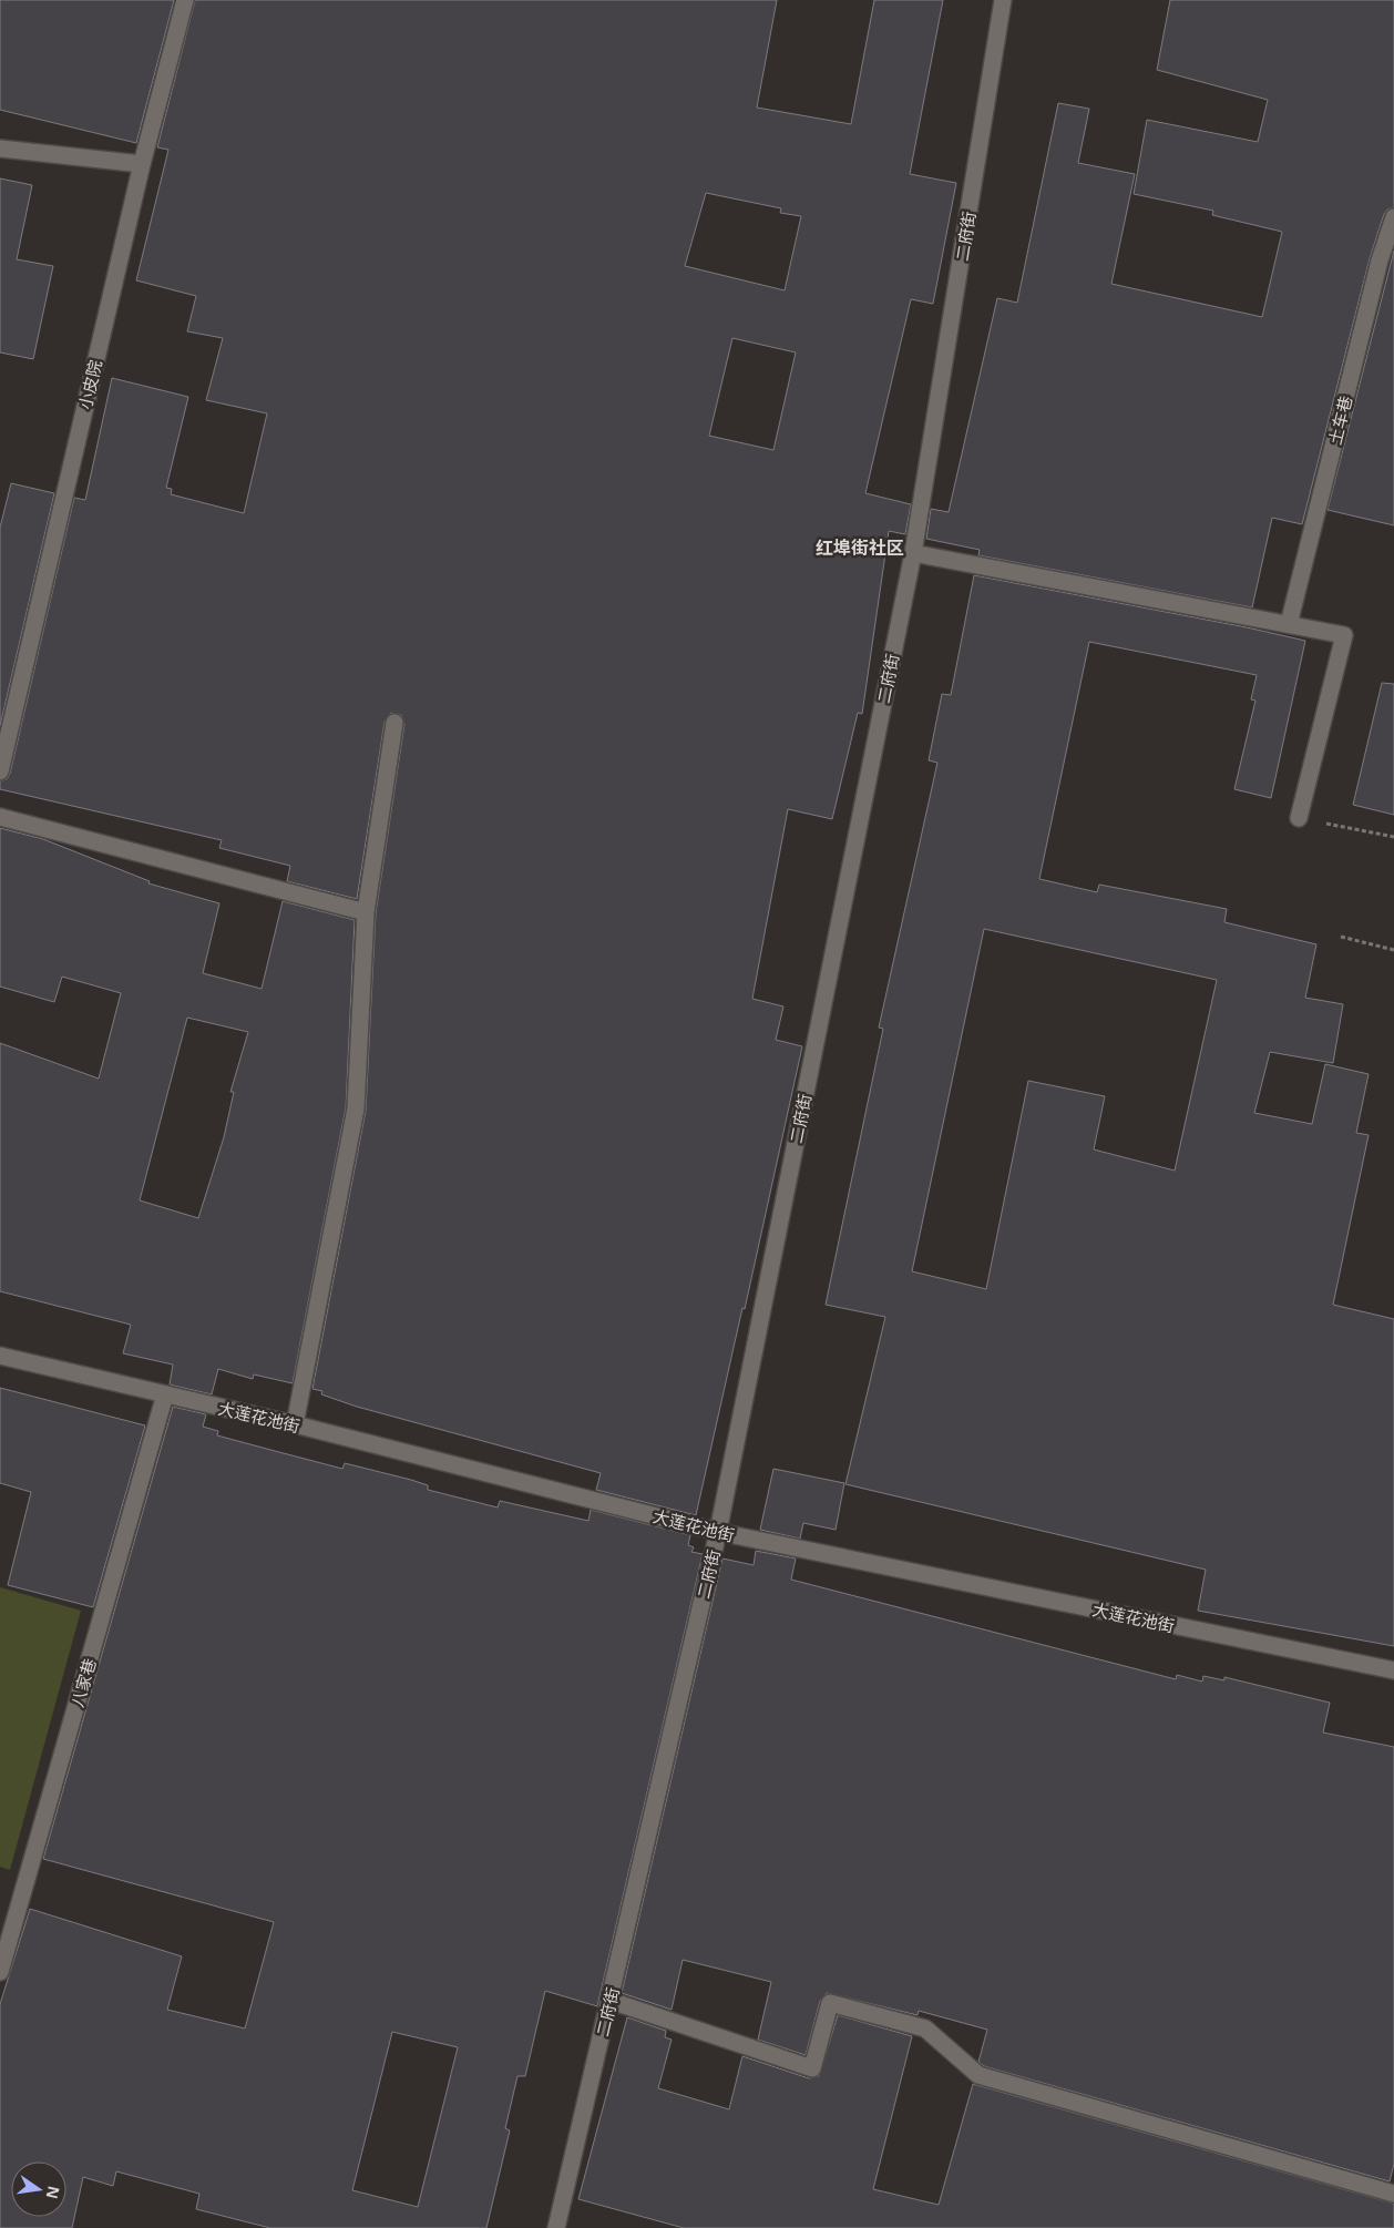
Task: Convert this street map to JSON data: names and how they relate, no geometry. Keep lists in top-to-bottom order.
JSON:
{
  "streets": {
    "street": [
      "二府街",
      "小皮院",
      "土车巷",
      "大莲花池街",
      "八家巷"
    ]
  },
  "crossings": [
    ["二府街", "大莲花池街"],
    ["大莲花池街", "八家巷"]
  ],
  "districts": ["红埠街社区"],
  "north": "right"
}
